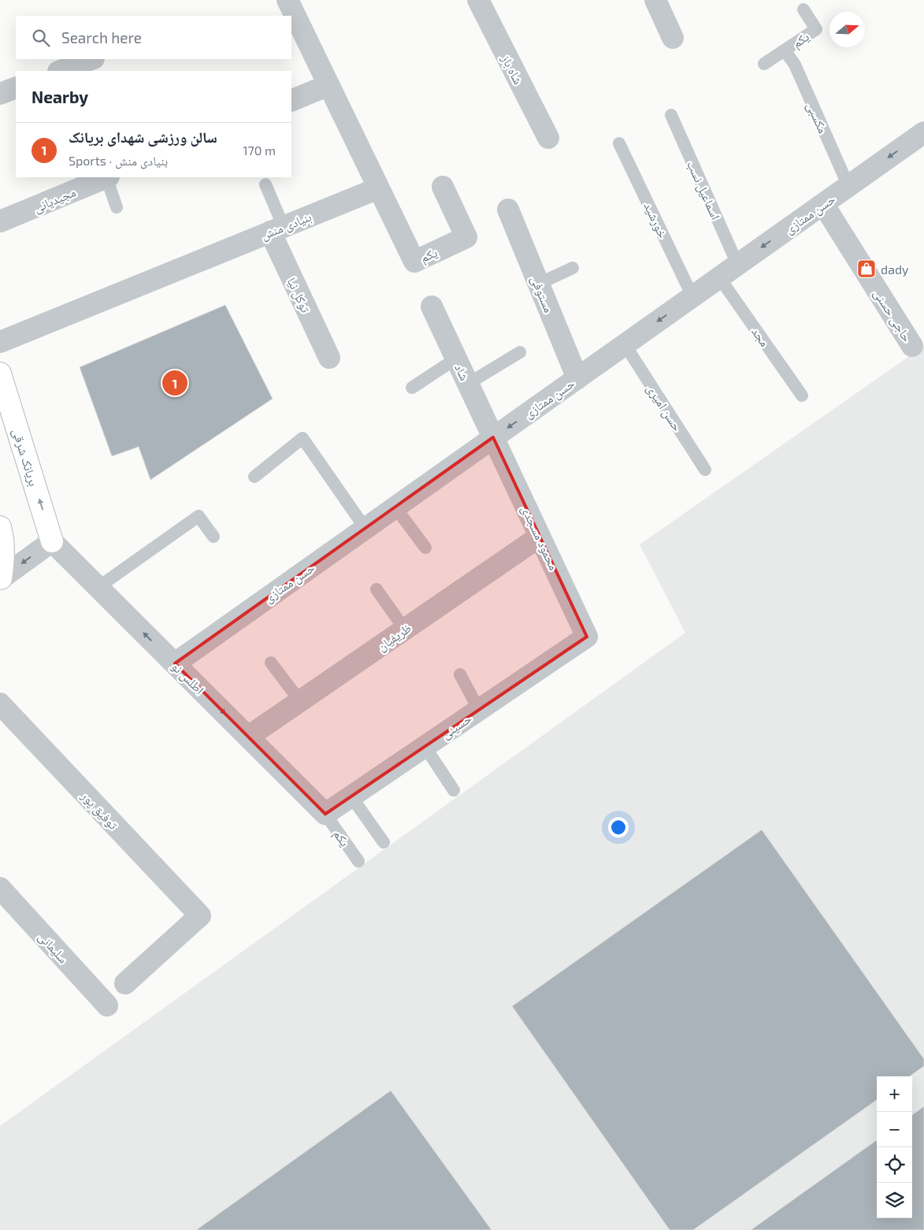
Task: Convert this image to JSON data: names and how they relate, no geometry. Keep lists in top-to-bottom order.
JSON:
{
  "streets": {
    "main road": ["بریانک شرقی"],
    "street": [
      "یکم",
      "شاه باز",
      "مجیدیانی",
      "حسن ممتازی",
      "بنیادی منش",
      "مستوفی",
      "توکل نیا",
      "حاجی حسنی",
      "شاد",
      "محمود مسجدی",
      "ظریفیان",
      "اطلس نو",
      "حسینی",
      "توفیق پور",
      "سلیمانی"
    ],
    "lane": [
      "مکسبی",
      "اسماعیل نسب",
      "خورشید",
      "مجد",
      "حسن امیری"
    ]
  },
  "crossings": [
    ["یکم", "مکسبی"],
    ["یکم", "بنیادی منش"],
    ["یکم", "اطلس نو"],
    ["یکم", "حسینی"],
    ["مکسبی", "حسن ممتازی"],
    ["اسماعیل نسب", "حسن ممتازی"],
    ["حسن ممتازی", "خورشید"],
    ["حسن ممتازی", "مستوفی"],
    ["حسن ممتازی", "حاجی حسنی"],
    ["حسن ممتازی", "مجد"],
    ["حسن ممتازی", "شاد"],
    ["حسن ممتازی", "حسن امیری"],
    ["حسن ممتازی", "محمود مسجدی"],
    ["حسن ممتازی", "اطلس نو"],
    ["بنیادی منش", "توکل نیا"],
    ["شاد", "محمود مسجدی"],
    ["بریانک شرقی", "اطلس نو"],
    ["محمود مسجدی", "ظریفیان"],
    ["محمود مسجدی", "حسینی"],
    ["ظریفیان", "اطلس نو"],
    ["اطلس نو", "حسینی"]
  ],
  "one_way": ["حسن ممتازی", "بریانک شرقی"],
  "places": {
    "shop": ["dady"]
  },
  "north": "right",
  "page": {
    "search": "Search here",
    "heading": "Nearby",
    "list": [
      {
        "mark": "1",
        "name": "سالن ورزشی شهدای بریانک",
        "note": "Sports · بنیادی منش",
        "value": "170 m"
      }
    ],
    "pins": "1",
    "map_buttons": ["+", "−"]
  }
}
